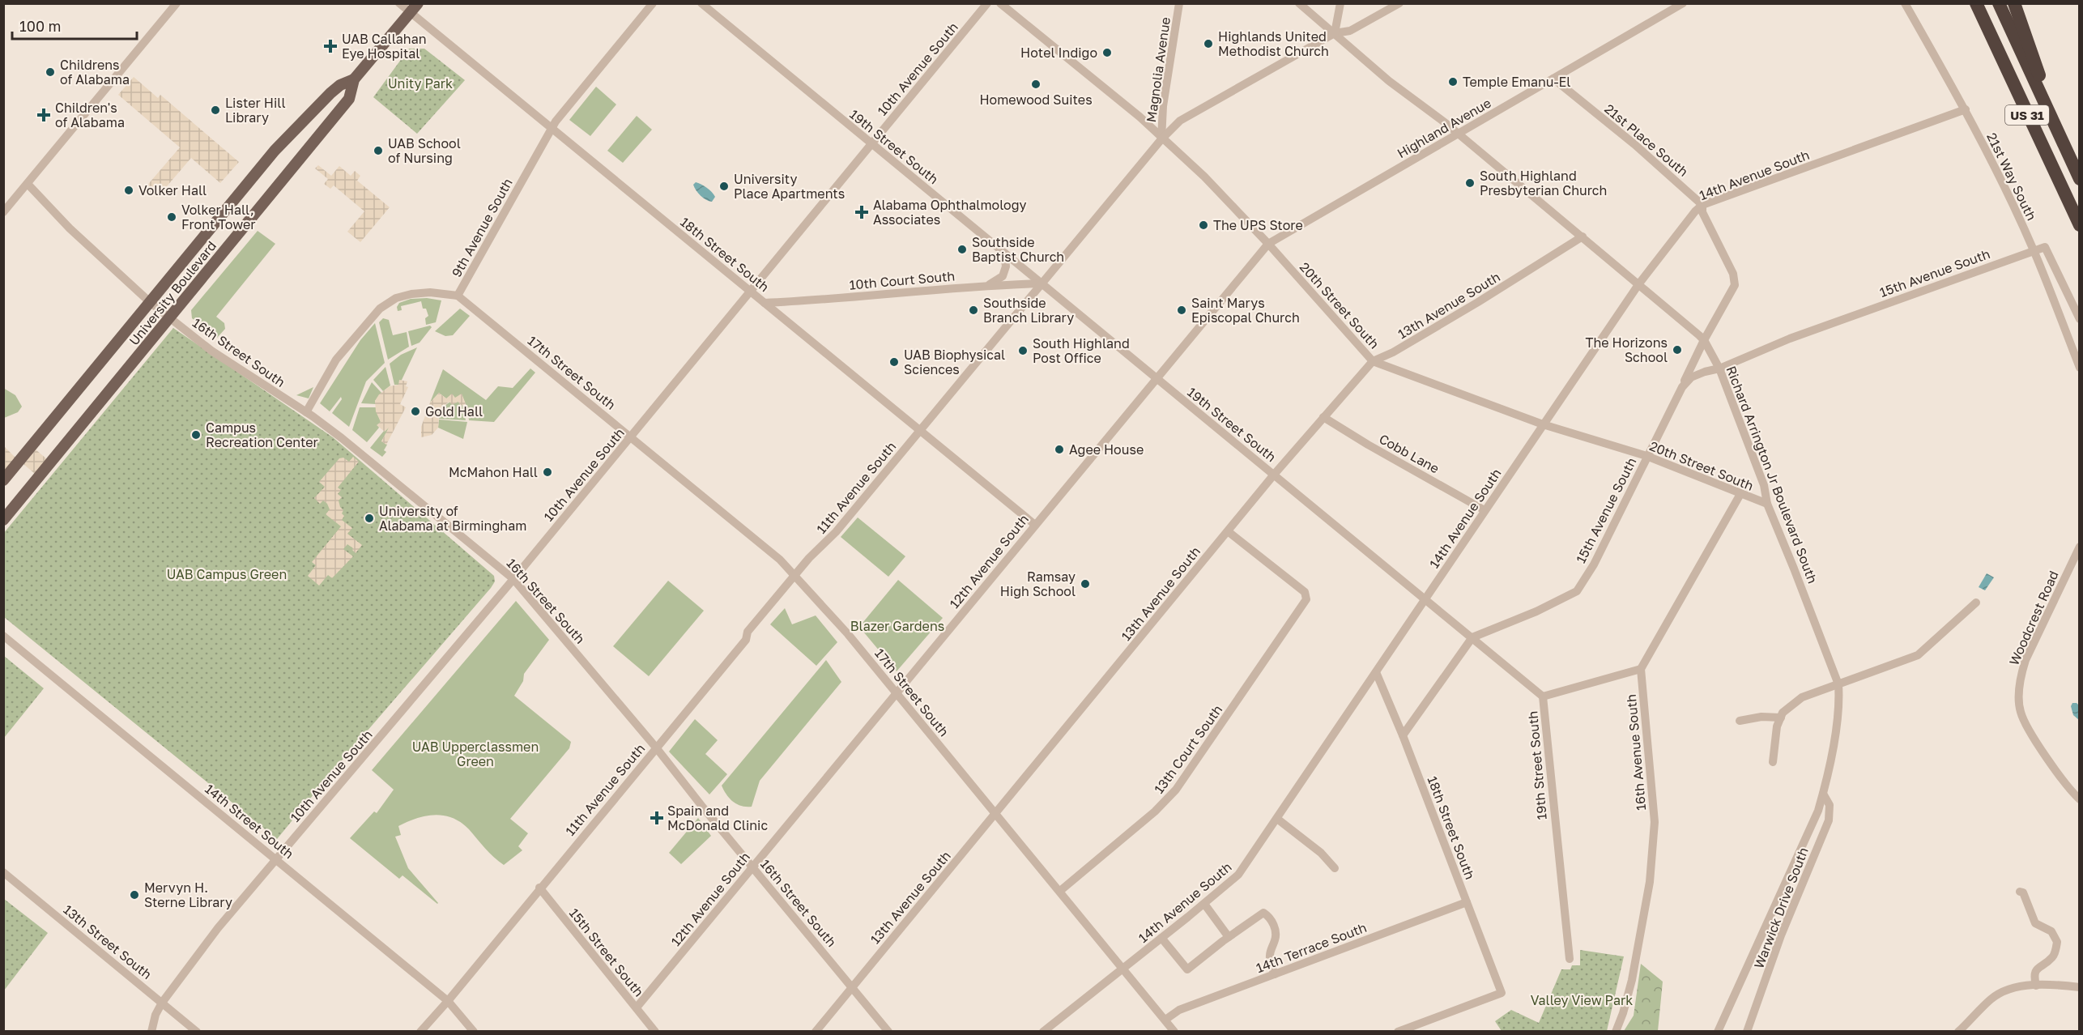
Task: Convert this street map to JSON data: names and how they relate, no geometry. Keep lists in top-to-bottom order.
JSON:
{
  "streets": {
    "highway": ["US 31"],
    "main road": ["University Boulevard"],
    "street": [
      "10th Avenue South",
      "Magnolia Avenue",
      "Highland Avenue",
      "21st Place South",
      "19th Street South",
      "14th Avenue South",
      "21st Way South",
      "9th Avenue South",
      "18th Street South",
      "15th Avenue South",
      "10th Court South",
      "20th Street South",
      "13th Avenue South",
      "16th Street South",
      "17th Street South",
      "Cobb Lane",
      "Richard Arrington Jr Boulevard South",
      "11th Avenue South",
      "12th Avenue South",
      "Woodcrest Road",
      "13th Court South",
      "16th Avenue South",
      "14th Street South",
      "Warwick Drive South",
      "13th Street South",
      "14th Terrace South",
      "15th Street South"
    ]
  },
  "crossings": [
    ["10th Avenue South", "19th Street South"],
    ["10th Avenue South", "18th Street South"],
    ["10th Avenue South", "16th Street South"],
    ["10th Avenue South", "17th Street South"],
    ["10th Avenue South", "14th Street South"],
    ["10th Avenue South", "13th Street South"],
    ["Magnolia Avenue", "20th Street South"],
    ["Magnolia Avenue", "11th Avenue South"],
    ["Highland Avenue", "21st Place South"],
    ["Highland Avenue", "20th Street South"],
    ["Highland Avenue", "Richard Arrington Jr Boulevard South"],
    ["Highland Avenue", "12th Avenue South"],
    ["21st Place South", "14th Avenue South"],
    ["21st Place South", "15th Avenue South"],
    ["21st Place South", "Richard Arrington Jr Boulevard South"],
    ["19th Street South", "14th Avenue South"],
    ["19th Street South", "15th Avenue South"],
    ["19th Street South", "10th Court South"],
    ["19th Street South", "13th Avenue South"],
    ["19th Street South", "11th Avenue South"],
    ["19th Street South", "12th Avenue South"],
    ["14th Avenue South", "21st Way South"],
    ["14th Avenue South", "18th Street South"],
    ["14th Avenue South", "20th Street South"],
    ["14th Avenue South", "17th Street South"],
    ["14th Avenue South", "Cobb Lane"],
    ["14th Avenue South", "Richard Arrington Jr Boulevard South"],
    ["21st Way South", "15th Avenue South"],
    ["9th Avenue South", "18th Street South"],
    ["9th Avenue South", "16th Street South"],
    ["9th Avenue South", "17th Street South"],
    ["18th Street South", "10th Court South"],
    ["18th Street South", "University Boulevard"],
    ["18th Street South", "11th Avenue South"],
    ["18th Street South", "12th Avenue South"],
    ["18th Street South", "14th Terrace South"],
    ["15th Avenue South", "20th Street South"],
    ["15th Avenue South", "Richard Arrington Jr Boulevard South"],
    ["10th Court South", "11th Avenue South"],
    ["University Boulevard", "16th Street South"],
    ["20th Street South", "13th Avenue South"],
    ["20th Street South", "Richard Arrington Jr Boulevard South"],
    ["20th Street South", "11th Avenue South"],
    ["20th Street South", "12th Avenue South"],
    ["13th Avenue South", "16th Street South"],
    ["13th Avenue South", "17th Street South"],
    ["13th Avenue South", "Cobb Lane"],
    ["13th Avenue South", "Richard Arrington Jr Boulevard South"],
    ["13th Avenue South", "13th Court South"],
    ["16th Street South", "11th Avenue South"],
    ["16th Street South", "12th Avenue South"],
    ["17th Street South", "11th Avenue South"],
    ["17th Street South", "12th Avenue South"],
    ["17th Street South", "13th Court South"],
    ["17th Street South", "14th Terrace South"],
    ["Richard Arrington Jr Boulevard South", "11th Avenue South"],
    ["Richard Arrington Jr Boulevard South", "Warwick Drive South"],
    ["11th Avenue South", "14th Street South"],
    ["11th Avenue South", "15th Street South"],
    ["12th Avenue South", "15th Street South"]
  ],
  "parks": [
    "Unity Park",
    "UAB Campus Green",
    "Blazer Gardens",
    "UAB Upperclassmen Green",
    "Valley View Park"
  ],
  "places": {
    "other": [
      "Highlands United Methodist Church",
      "Hotel Indigo",
      "Childrens of Alabama",
      "Temple Emanu-El",
      "Homewood Suites",
      "Lister Hill Library",
      "UAB School of Nursing",
      "South Highland Presbyterian Church",
      "University Place Apartments",
      "Volker Hall",
      "Volker Hall, Front Tower",
      "The UPS Store",
      "Southside Baptist Church",
      "Southside Branch Library",
      "Saint Marys Episcopal Church",
      "The Horizons School",
      "South Highland Post Office",
      "UAB Biophysical Sciences",
      "Gold Hall",
      "Campus Recreation Center",
      "Agee House",
      "McMahon Hall",
      "University of Alabama at Birmingham",
      "Ramsay High School",
      "Mervyn H. Sterne Library"
    ],
    "health": [
      "UAB Callahan Eye Hospital",
      "Children's of Alabama",
      "Alabama Ophthalmology Associates",
      "Spain and McDonald Clinic"
    ]
  },
  "scale_bar": "100 m"
}
